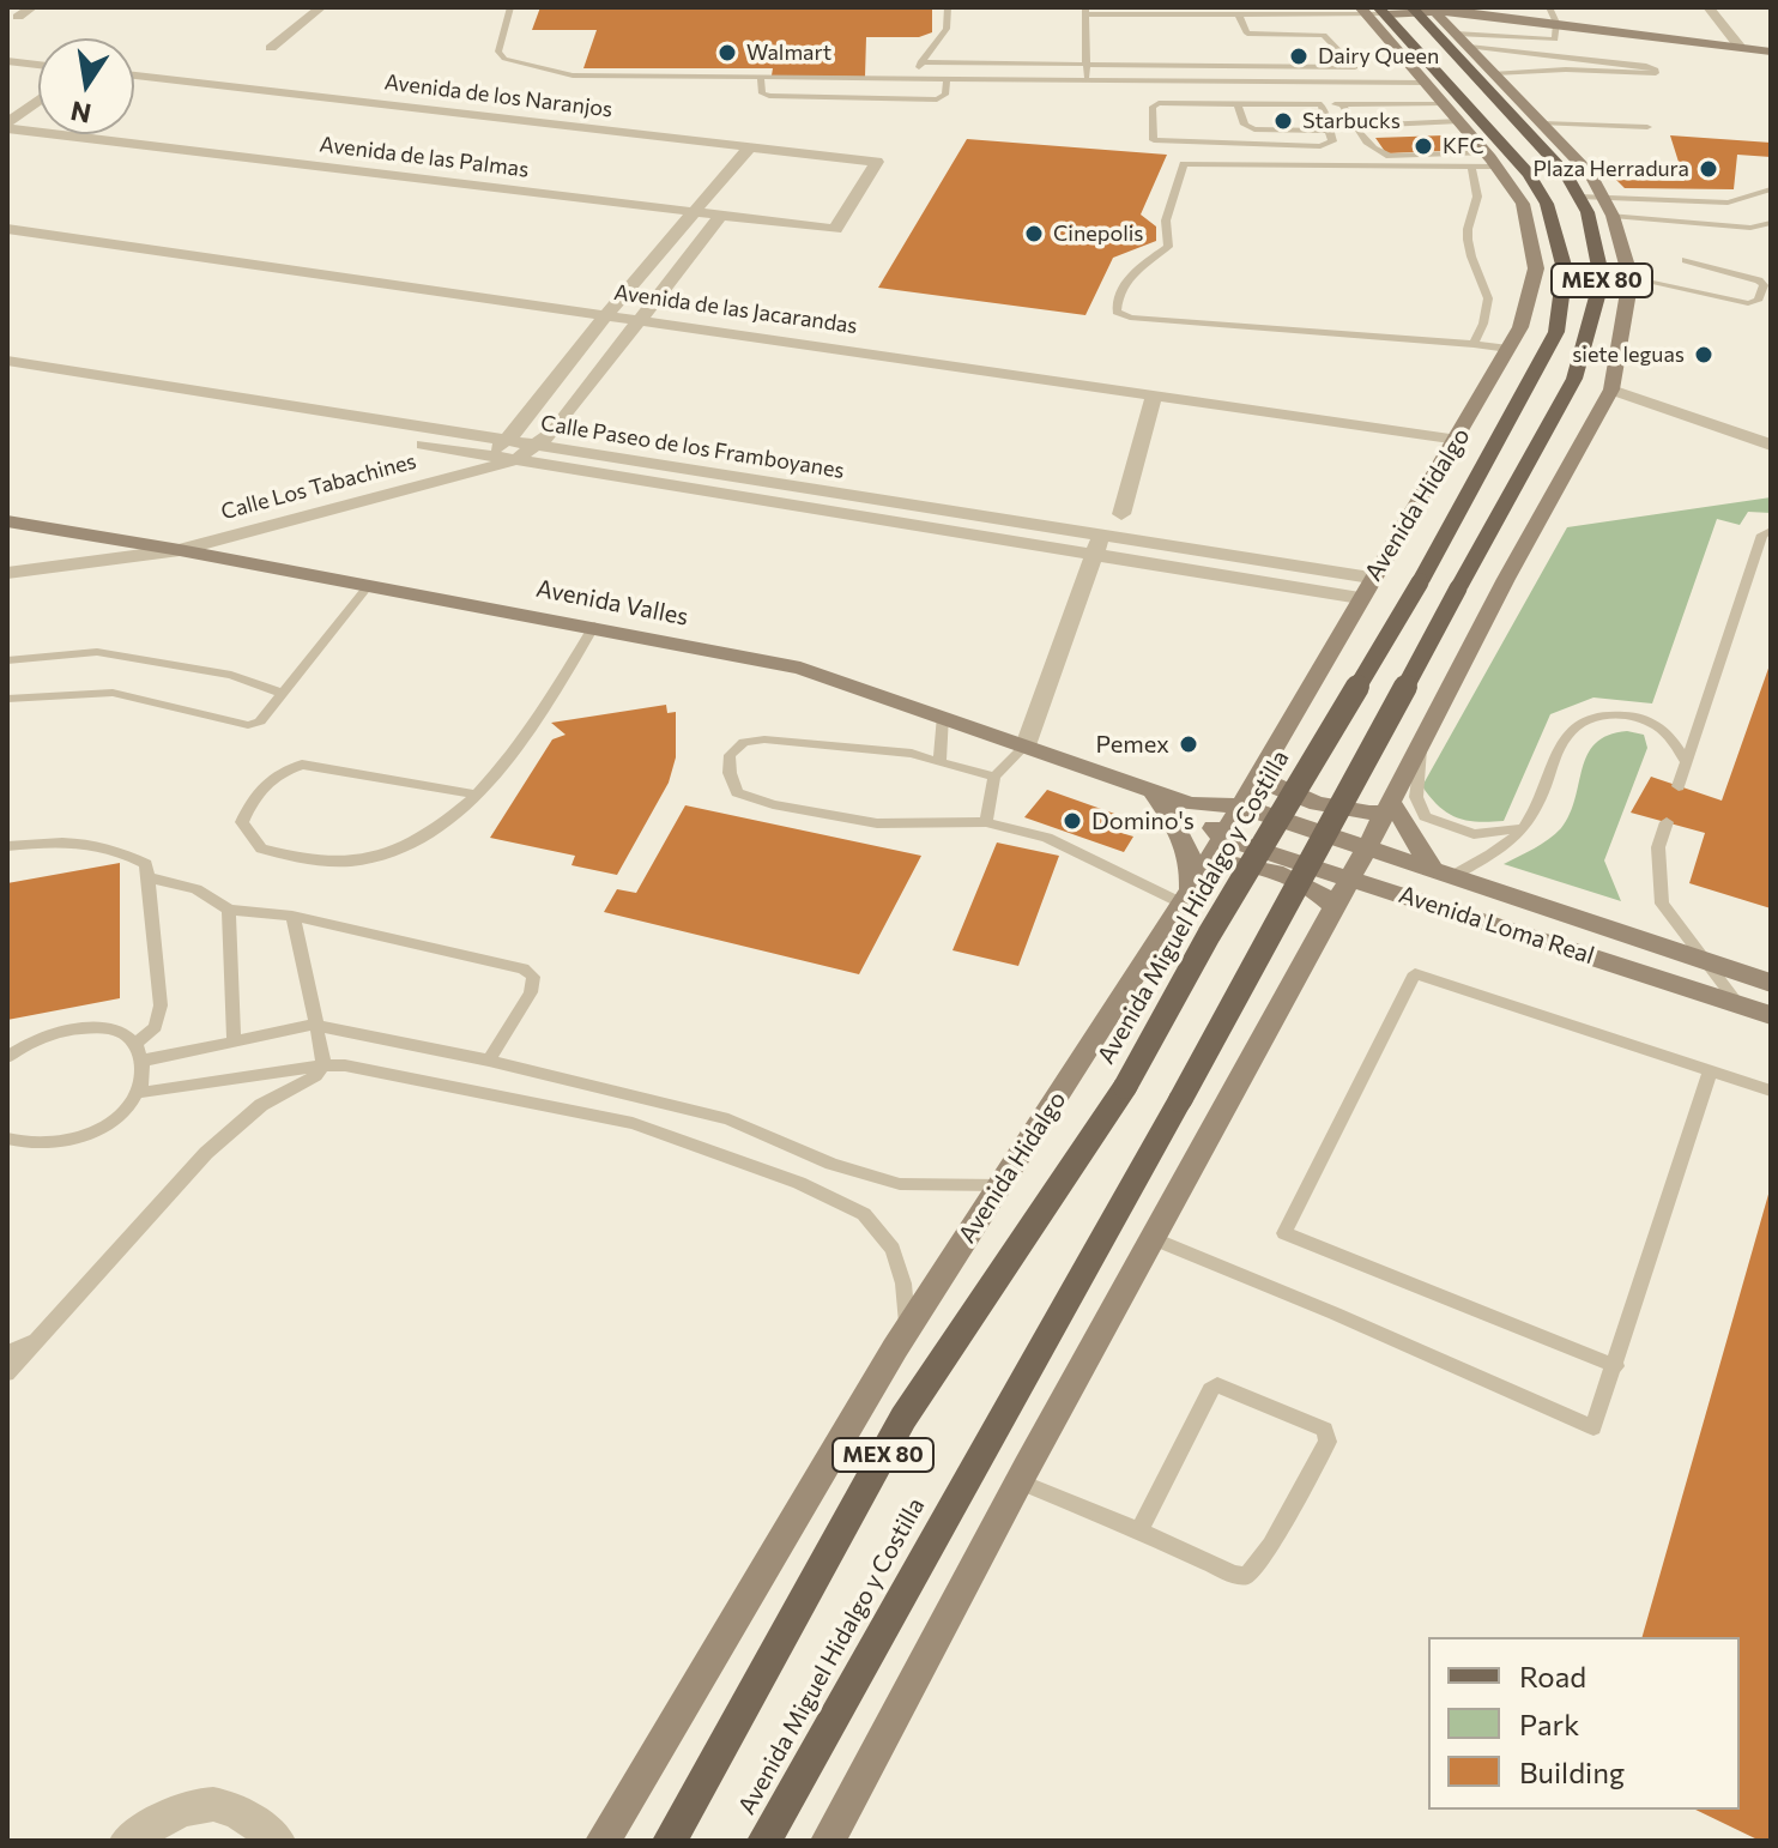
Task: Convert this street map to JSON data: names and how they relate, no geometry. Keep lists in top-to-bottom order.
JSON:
{
  "streets": {
    "main road": ["MEX 80", "Avenida Miguel Hidalgo y Costilla"],
    "street": [
      "Avenida de los Naranjos",
      "Avenida de las Palmas",
      "Avenida de las Jacarandas",
      "Calle Paseo de los Framboyanes",
      "Calle Los Tabachines",
      "Avenida Hidalgo",
      "Avenida Valles",
      "Avenida Loma Real"
    ]
  },
  "crossings": [
    ["Avenida de los Naranjos", "Avenida de las Palmas"],
    ["Avenida de las Jacarandas", "Avenida Hidalgo"],
    ["Calle Paseo de los Framboyanes", "Calle Los Tabachines"],
    ["Calle Paseo de los Framboyanes", "Avenida Hidalgo"],
    ["Calle Los Tabachines", "Avenida Valles"],
    ["Avenida Hidalgo", "Avenida Valles"],
    ["Avenida Hidalgo", "Avenida Miguel Hidalgo y Costilla"],
    ["Avenida Hidalgo", "Avenida Loma Real"],
    ["Avenida Valles", "Avenida Loma Real"]
  ],
  "places": [
    "Walmart",
    "Dairy Queen",
    "Starbucks",
    "KFC",
    "Plaza Herradura",
    "Cinepolis",
    "siete leguas",
    "Pemex",
    "Domino's"
  ],
  "legend": ["Road", "Park", "Building"],
  "north": "bottom"
}
